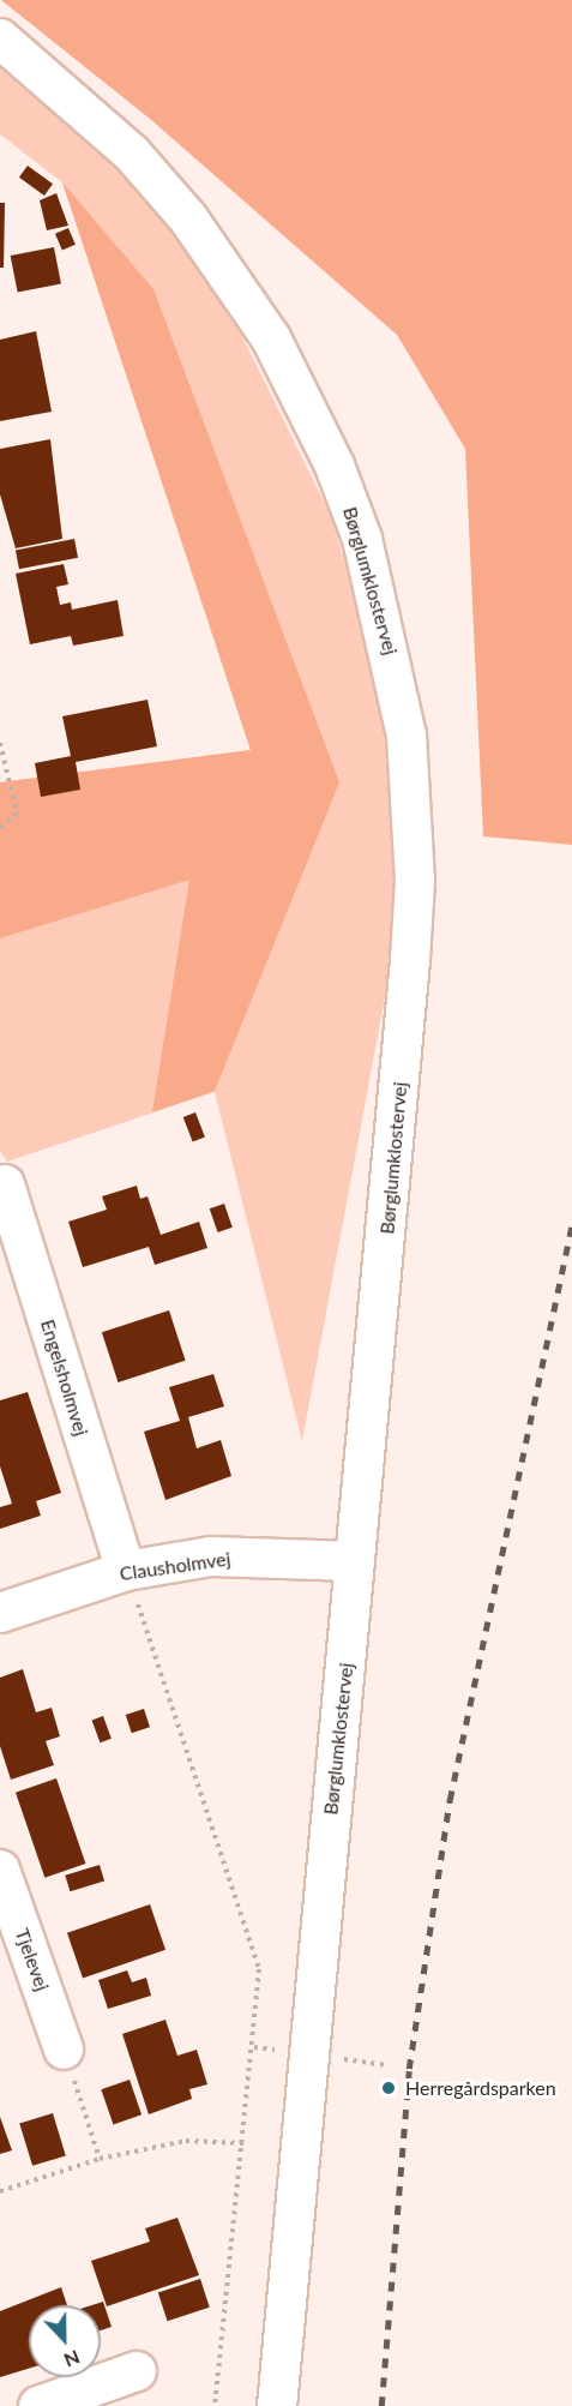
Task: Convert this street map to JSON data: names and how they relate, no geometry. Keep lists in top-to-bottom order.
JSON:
{
  "streets": {
    "street": [
      "Børglumklostervej",
      "Engelsholmvej",
      "Clausholmvej",
      "Tjelevej"
    ]
  },
  "crossings": [
    ["Børglumklostervej", "Clausholmvej"],
    ["Engelsholmvej", "Clausholmvej"]
  ],
  "places": ["Herregårdsparken"],
  "north": "bottom"
}
